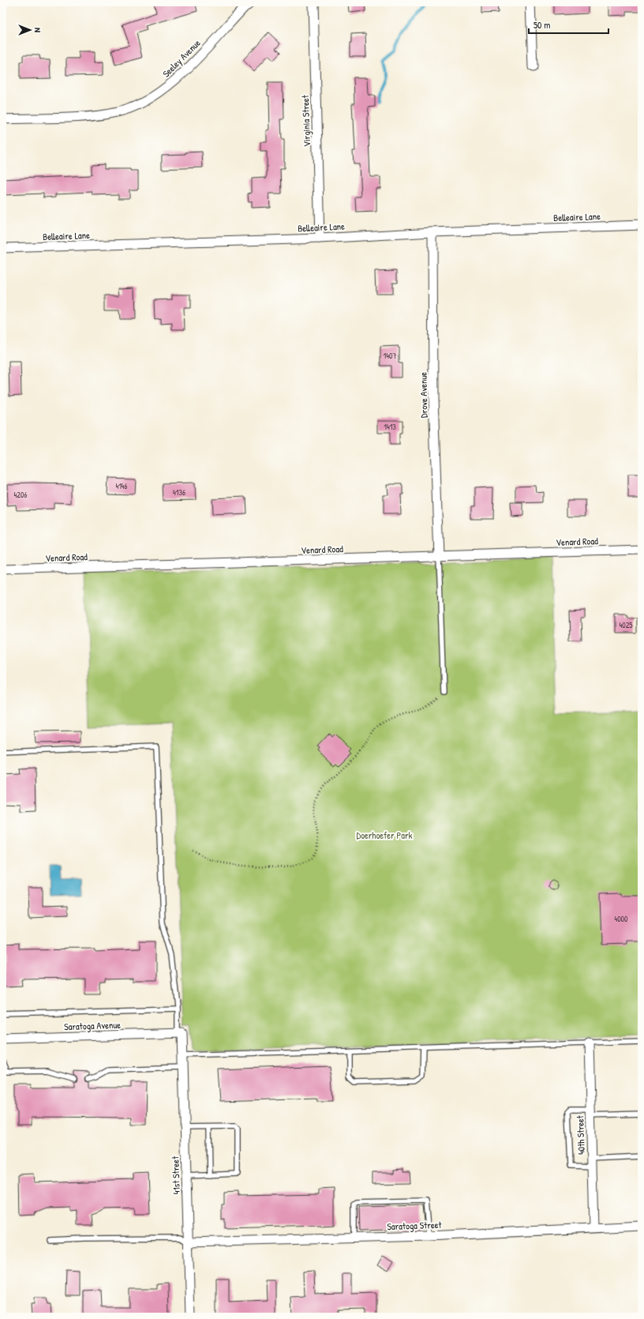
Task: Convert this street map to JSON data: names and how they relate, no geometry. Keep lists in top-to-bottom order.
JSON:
{
  "streets": {
    "street": [
      "Seeley Avenue",
      "Virginia Street",
      "Belleaire Lane",
      "Drove Avenue",
      "Venard Road",
      "Saratoga Avenue",
      "40th Street",
      "41st Street",
      "Saratoga Street"
    ]
  },
  "crossings": [
    ["Virginia Street", "Belleaire Lane"],
    ["Belleaire Lane", "Drove Avenue"],
    ["Drove Avenue", "Venard Road"],
    ["Saratoga Avenue", "41st Street"],
    ["40th Street", "Saratoga Street"],
    ["41st Street", "Saratoga Street"]
  ],
  "parks": ["Doerhoefer Park"],
  "house_numbers": [
    "1407",
    "1413",
    "4146",
    "4136",
    "4206",
    "4025",
    "4000"
  ],
  "scale_bar": "50 m",
  "north": "right"
}
